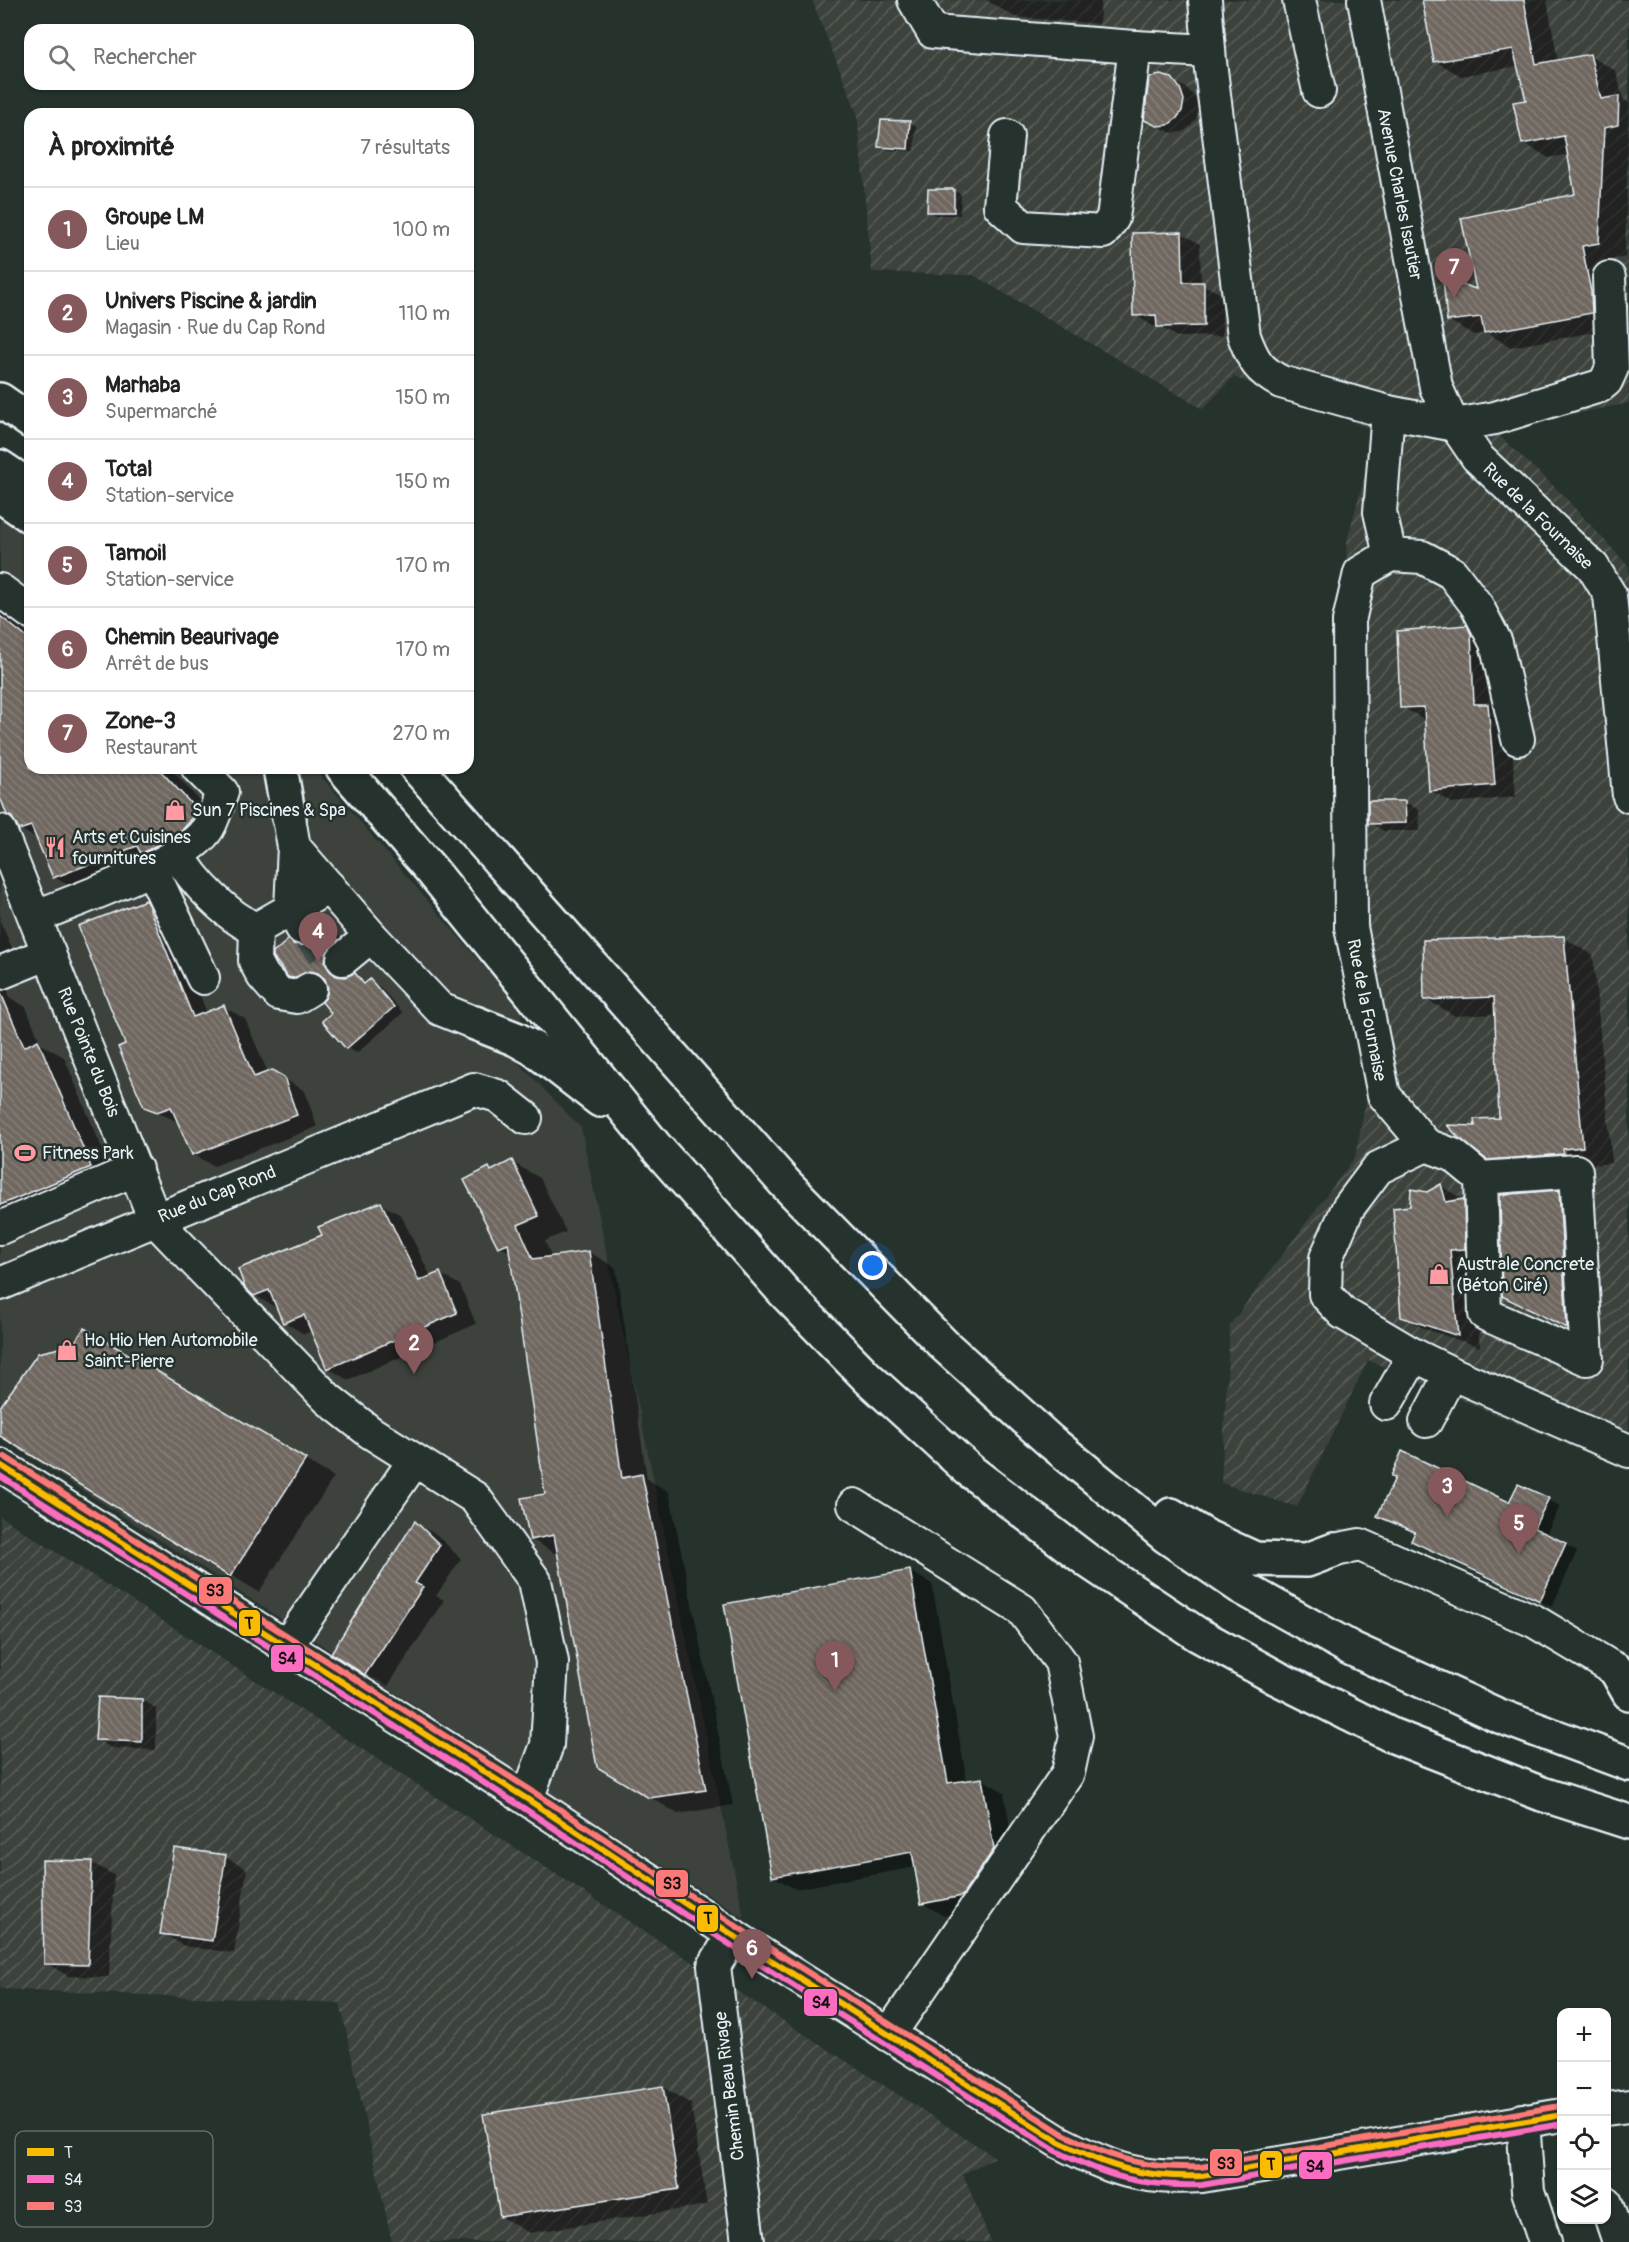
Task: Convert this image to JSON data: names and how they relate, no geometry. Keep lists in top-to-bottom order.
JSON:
{
  "streets": {
    "street": [
      "Avenue Charles Isautier",
      "Rue de la Fournaise",
      "Rue Pointe du Bois",
      "Rue du Cap Rond",
      "Chemin Beau Rivage"
    ]
  },
  "crossings": [
    ["Avenue Charles Isautier", "Rue de la Fournaise"],
    ["Rue Pointe du Bois", "Rue du Cap Rond"]
  ],
  "places": {
    "shop": ["Sun 7 Piscines & Spa", "Australe Concrete (Béton Ciré)", "Ho Hio Hen Automobile Saint-Pierre"],
    "restaurant": ["Arts et Cuisines fournitures"],
    "sports": ["Fitness Park"]
  },
  "lines": ["transit line S3", "transit line T", "transit line S4"],
  "legend": ["T", "S4", "S3"],
  "page": {
    "search": "Rechercher",
    "heading": ["À proximité", "7 résultats"],
    "list": [
      {
        "mark": "1",
        "name": "Groupe LM",
        "note": "Lieu",
        "value": "100 m"
      },
      {
        "mark": "2",
        "name": "Univers Piscine & jardin",
        "note": "Magasin · Rue du Cap Rond",
        "value": "110 m"
      },
      {
        "mark": "3",
        "name": "Marhaba",
        "note": "Supermarché",
        "value": "150 m"
      },
      {
        "mark": "4",
        "name": "Total",
        "note": "Station-service",
        "value": "150 m"
      },
      {
        "mark": "5",
        "name": "Tamoil",
        "note": "Station-service",
        "value": "170 m"
      },
      {
        "mark": "6",
        "name": "Chemin Beaurivage",
        "note": "Arrêt de bus",
        "value": "170 m"
      },
      {
        "mark": "7",
        "name": "Zone-3",
        "note": "Restaurant",
        "value": "270 m"
      }
    ],
    "pins": [
      "7",
      "4",
      "2",
      "3",
      "5",
      "1",
      "6"
    ],
    "map_buttons": ["+", "−"]
  }
}
